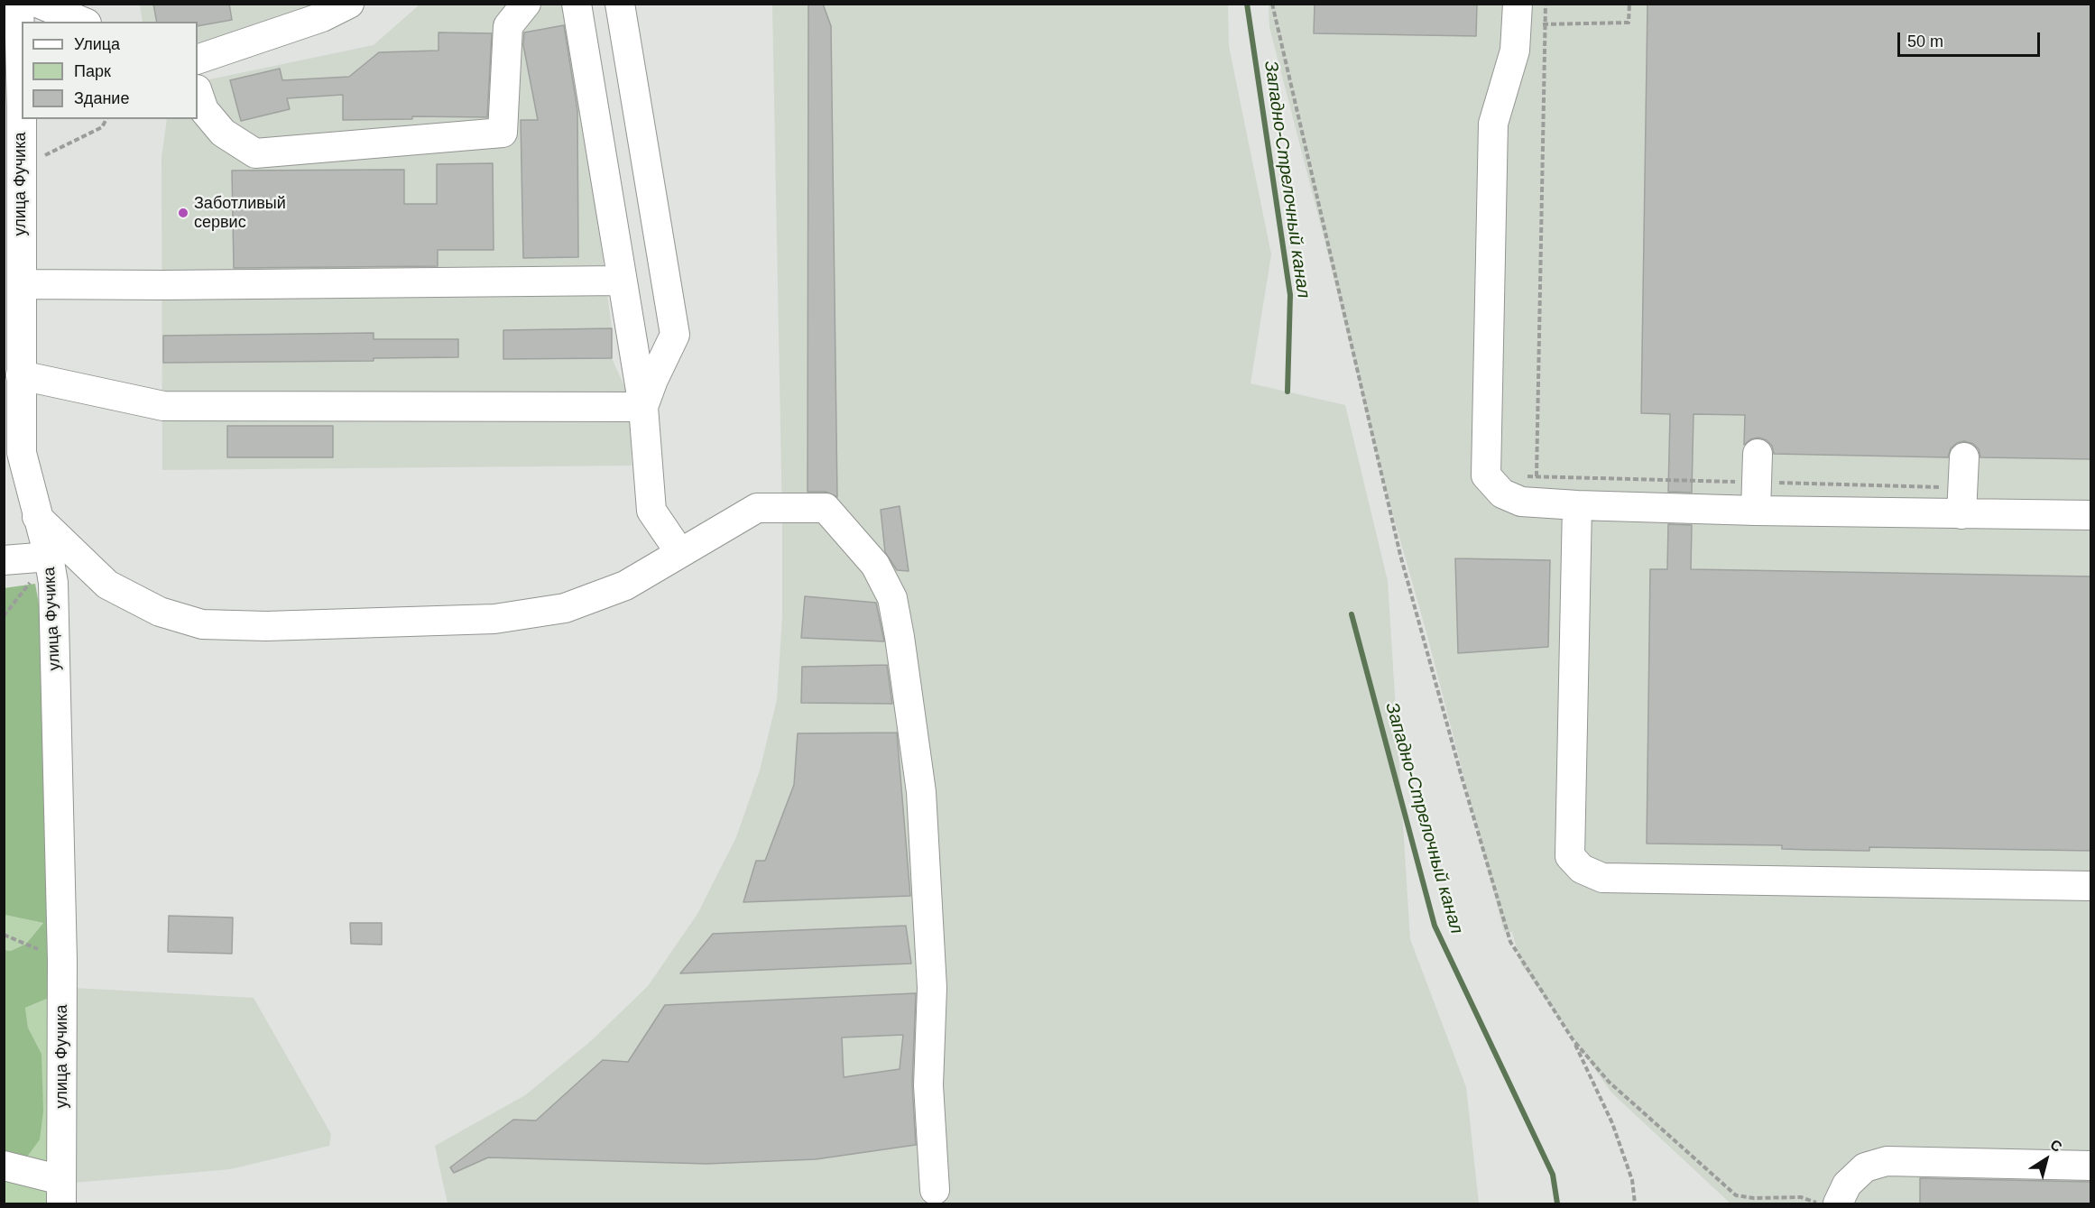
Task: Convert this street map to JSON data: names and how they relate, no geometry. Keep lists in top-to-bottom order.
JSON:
{
  "streets": {
    "street": ["улица Фучика"]
  },
  "water": ["Западно-Стрелочный канал"],
  "places": ["Заботливый сервис"],
  "legend": ["Улица", "Парк", "Здание"],
  "scale_bar": "50 m",
  "north": "top right"
}
